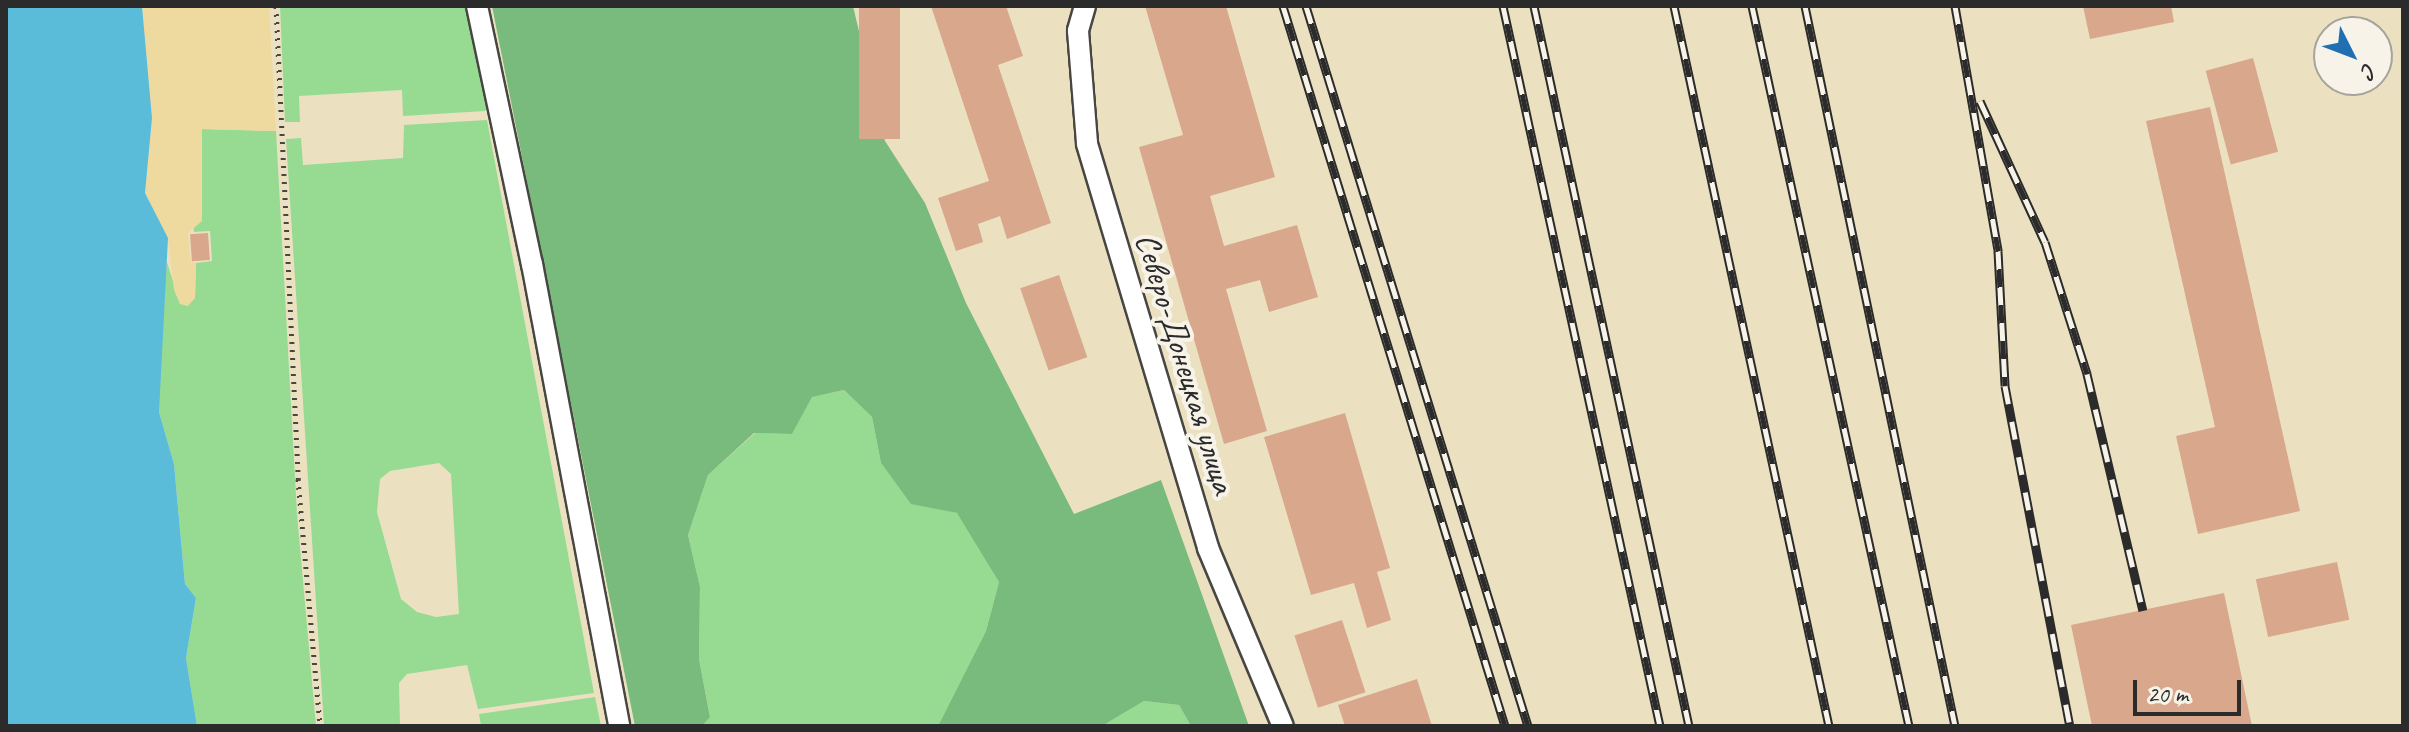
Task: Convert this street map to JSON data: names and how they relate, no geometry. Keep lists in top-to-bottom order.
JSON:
{
  "streets": {
    "lane": ["Северо-Донецкая улица"]
  },
  "scale_bar": "20 m",
  "north": "bottom right"
}
